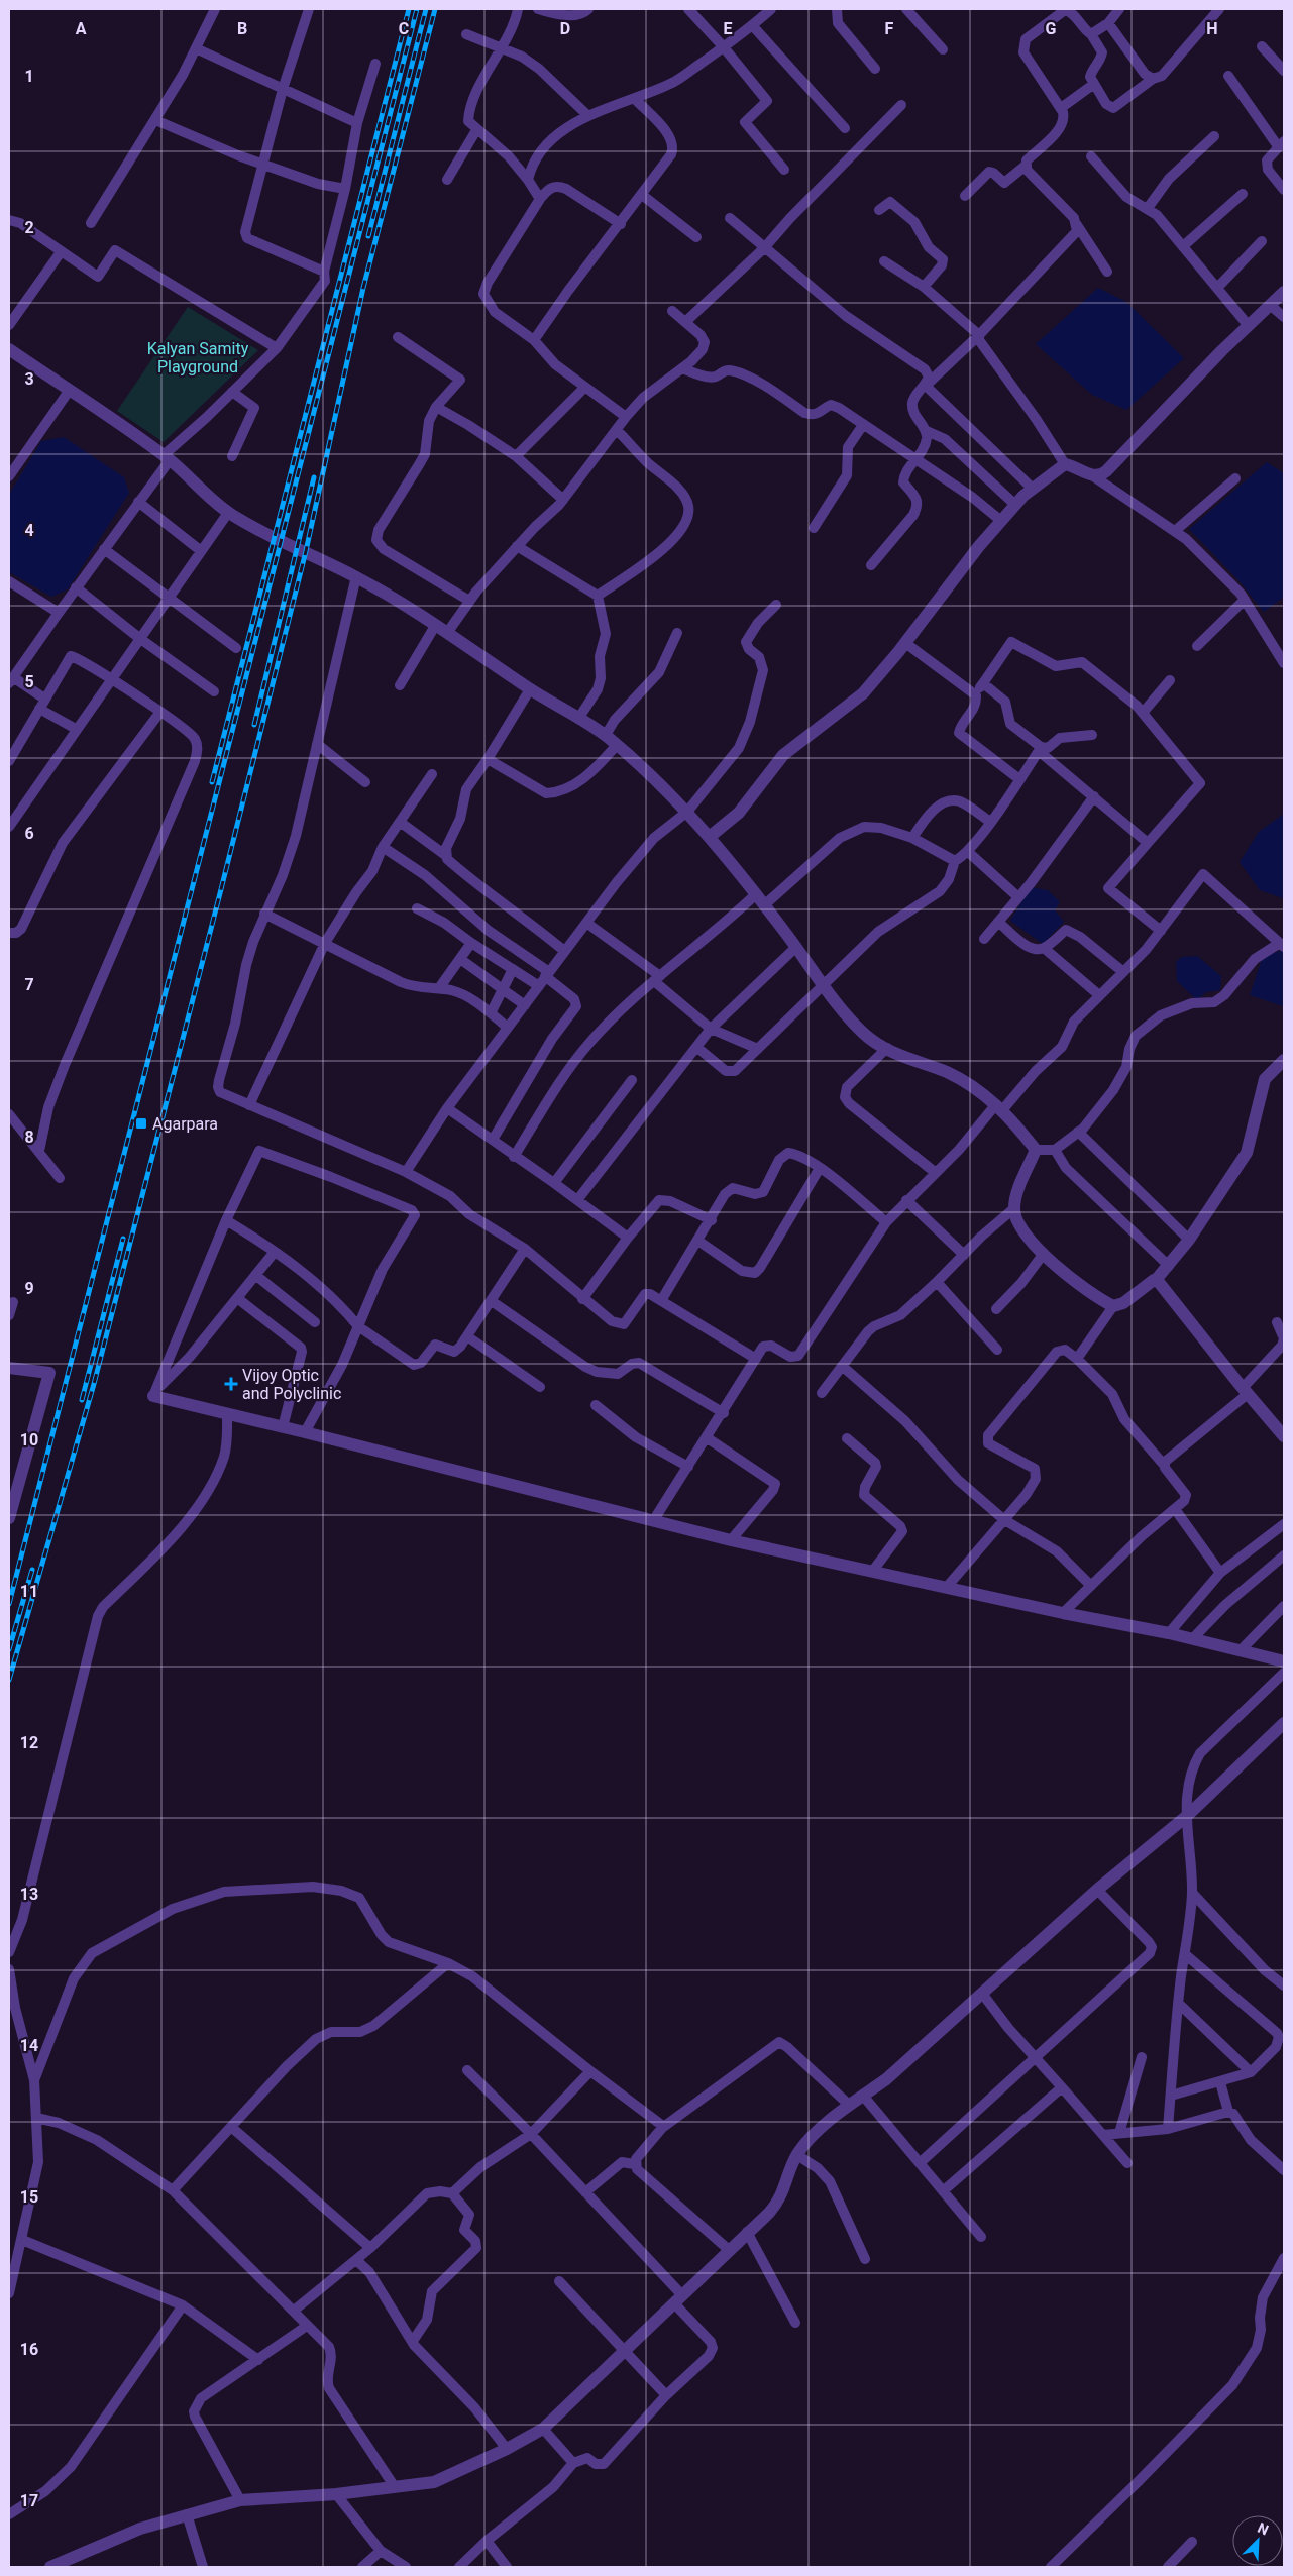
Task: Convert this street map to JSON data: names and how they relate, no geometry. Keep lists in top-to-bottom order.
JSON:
{
  "parks": ["Kalyan Samity Playground"],
  "places": {
    "transit": ["Agarpara"],
    "health": ["Vijoy Optic and Polyclinic"]
  },
  "north": "top right",
  "grid": {
    "columns": [
      "A",
      "B",
      "C",
      "D",
      "E",
      "F",
      "G",
      "H"
    ],
    "rows": [
      "1",
      "2",
      "3",
      "4",
      "5",
      "6",
      "7",
      "8",
      "9",
      "10",
      "11",
      "12",
      "13",
      "14",
      "15",
      "16",
      "17"
    ]
  }
}
